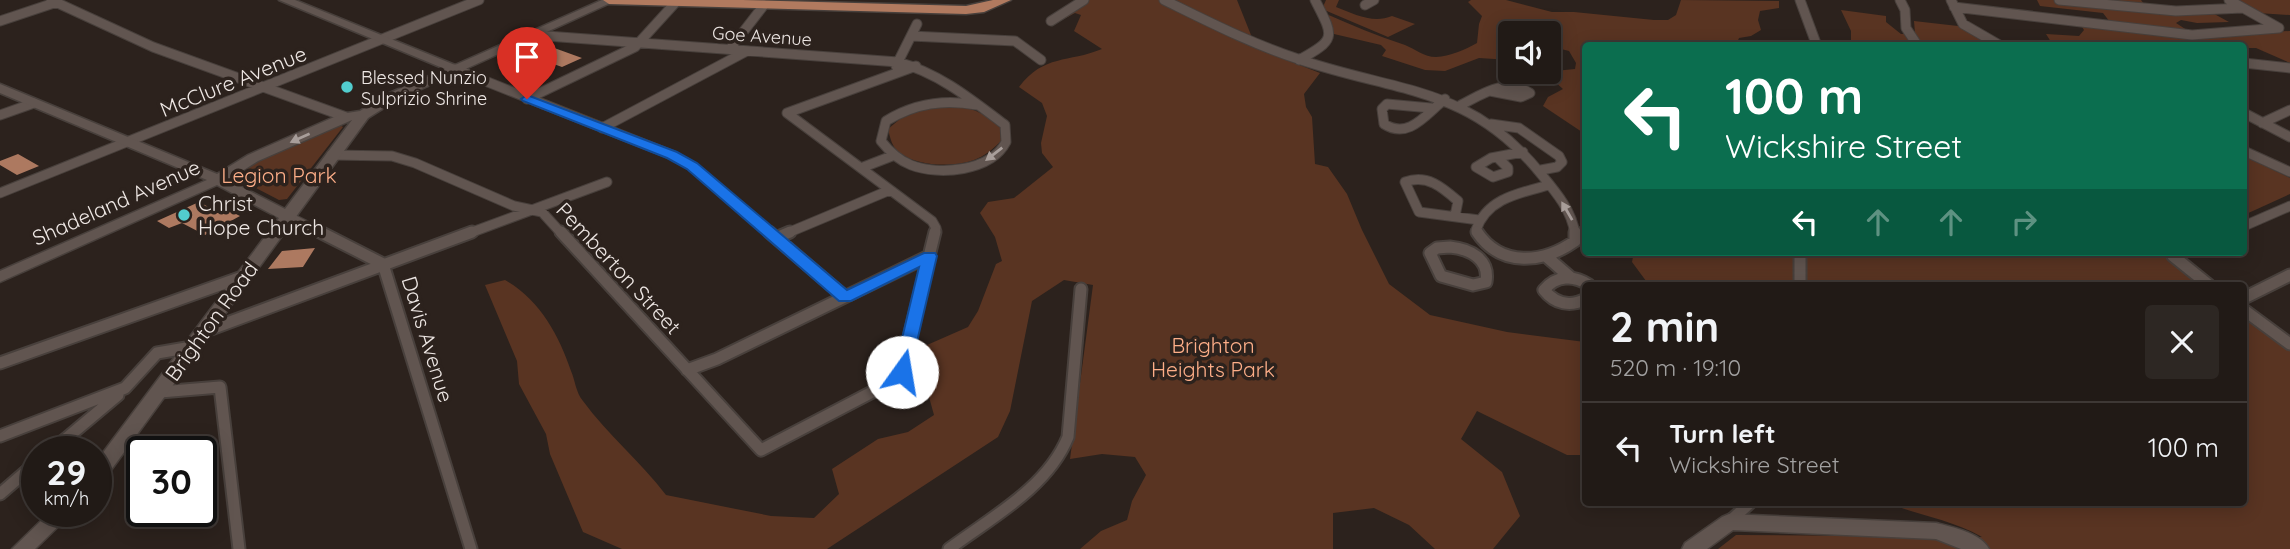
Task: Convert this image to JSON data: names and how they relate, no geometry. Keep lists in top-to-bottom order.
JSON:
{
  "streets": {
    "street": [
      "Goe Avenue",
      "McClure Avenue",
      "Shadeland Avenue",
      "Pemberton Street",
      "Brighton Road",
      "Davis Avenue"
    ]
  },
  "crossings": [
    ["Goe Avenue", "Brighton Road"],
    ["McClure Avenue", "Davis Avenue"],
    ["Shadeland Avenue", "Brighton Road"],
    ["Shadeland Avenue", "Davis Avenue"],
    ["Pemberton Street", "Brighton Road"],
    ["Brighton Road", "Davis Avenue"]
  ],
  "one_way": ["Shadeland Avenue"],
  "parks": ["Legion Park", "Brighton Heights Park"],
  "places": ["Blessed Nunzio Sulprizio Shrine", "Christ Hope Church"],
  "page": {
    "turn": ["100 m", "Wickshire Street"],
    "heading": ["2 min", "520 m · 19:10"],
    "list": [
      {
        "name": "Turn left",
        "note": "Wickshire Street",
        "value": "100 m"
      }
    ],
    "speed": "29 km/h",
    "limit": "30"
  }
}
